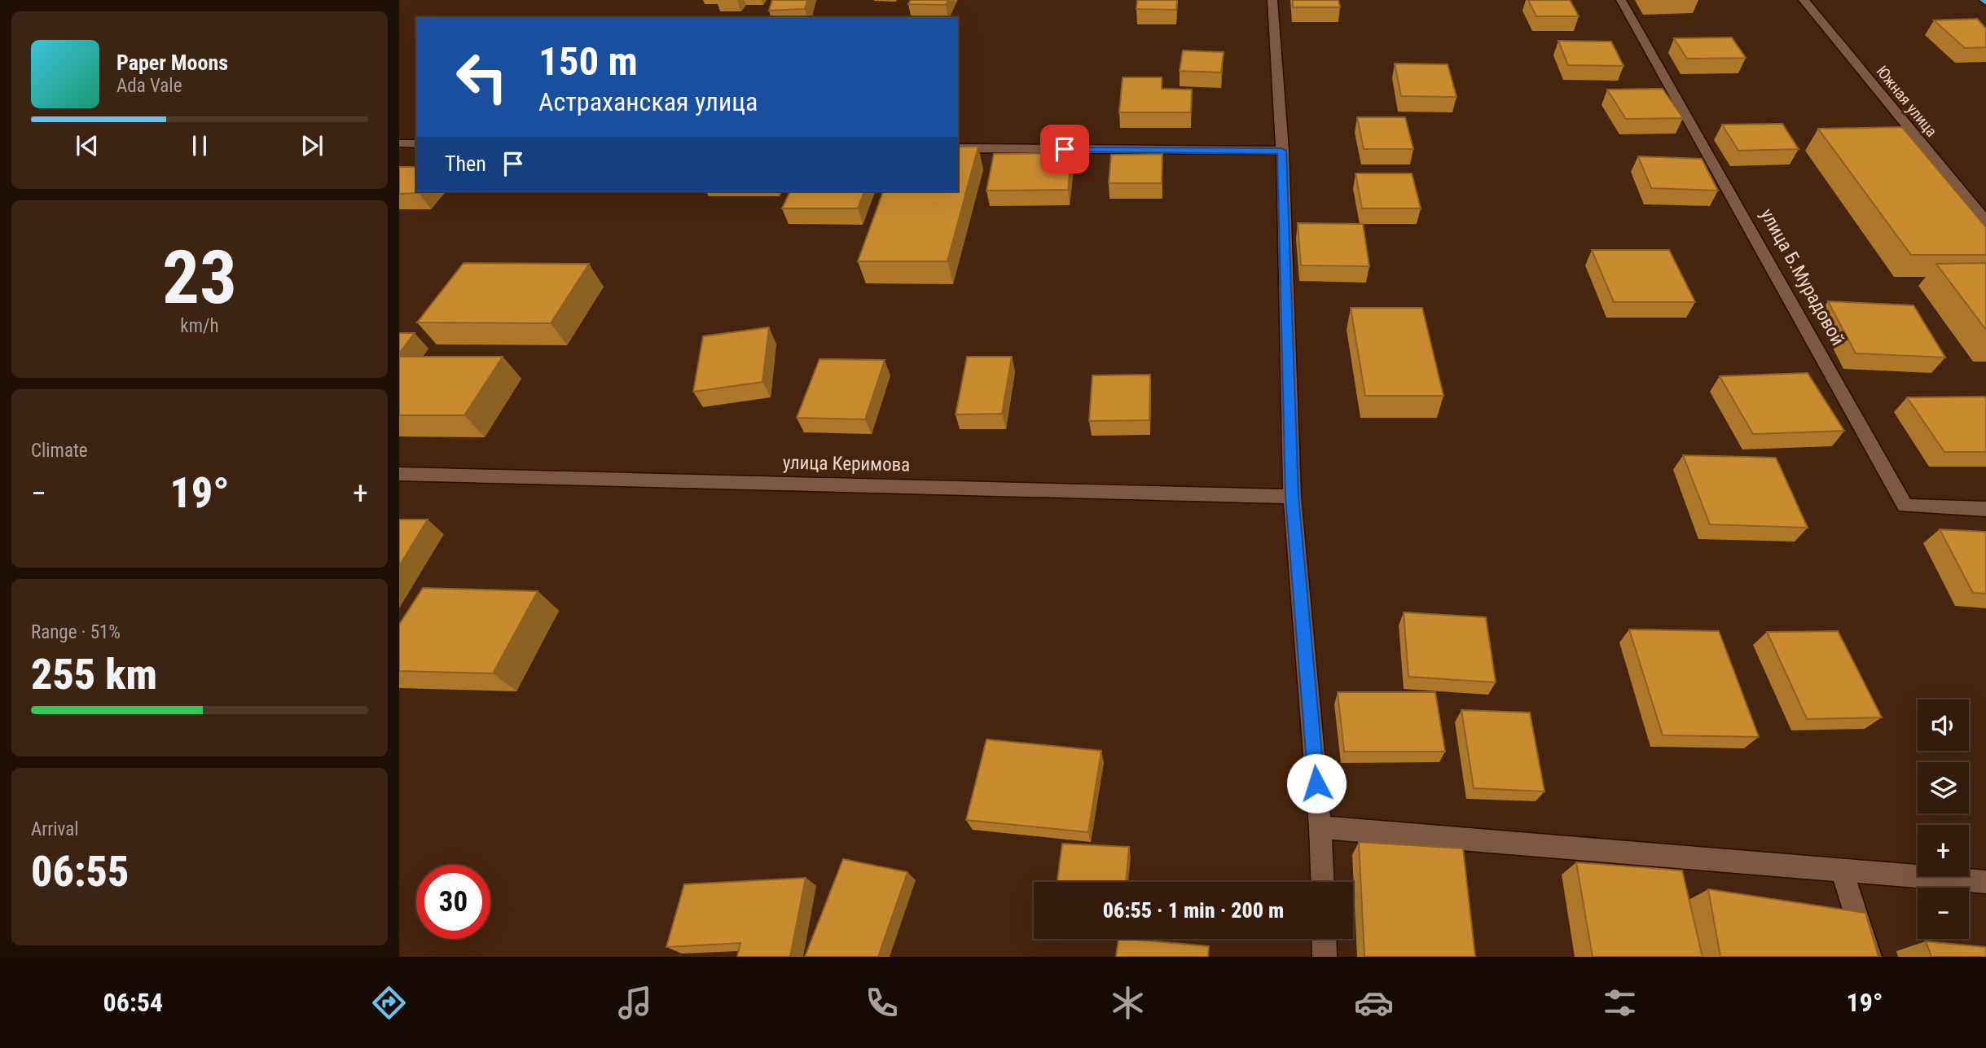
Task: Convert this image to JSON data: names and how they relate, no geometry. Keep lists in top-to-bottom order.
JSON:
{
  "streets": {
    "street": ["Южная улица", "улица Б.Мурадовой", "улица Керимова"]
  },
  "page": {
    "turn": ["150 m", "Астраханская улица"],
    "song": ["Paper Moons", "Ada Vale"],
    "then": "Then",
    "tile": [
      ["23", "km/h"],
      "Climate",
      ["Range · 51%", "255 km"],
      ["Arrival", "06:55"]
    ],
    "heat": ["−", "19°", "+"],
    "map_buttons": ["+", "−"],
    "limit": "30",
    "trip": "06:55 · 1 min · 200 m",
    "tabs": ["06:54", "19°"]
  }
}
